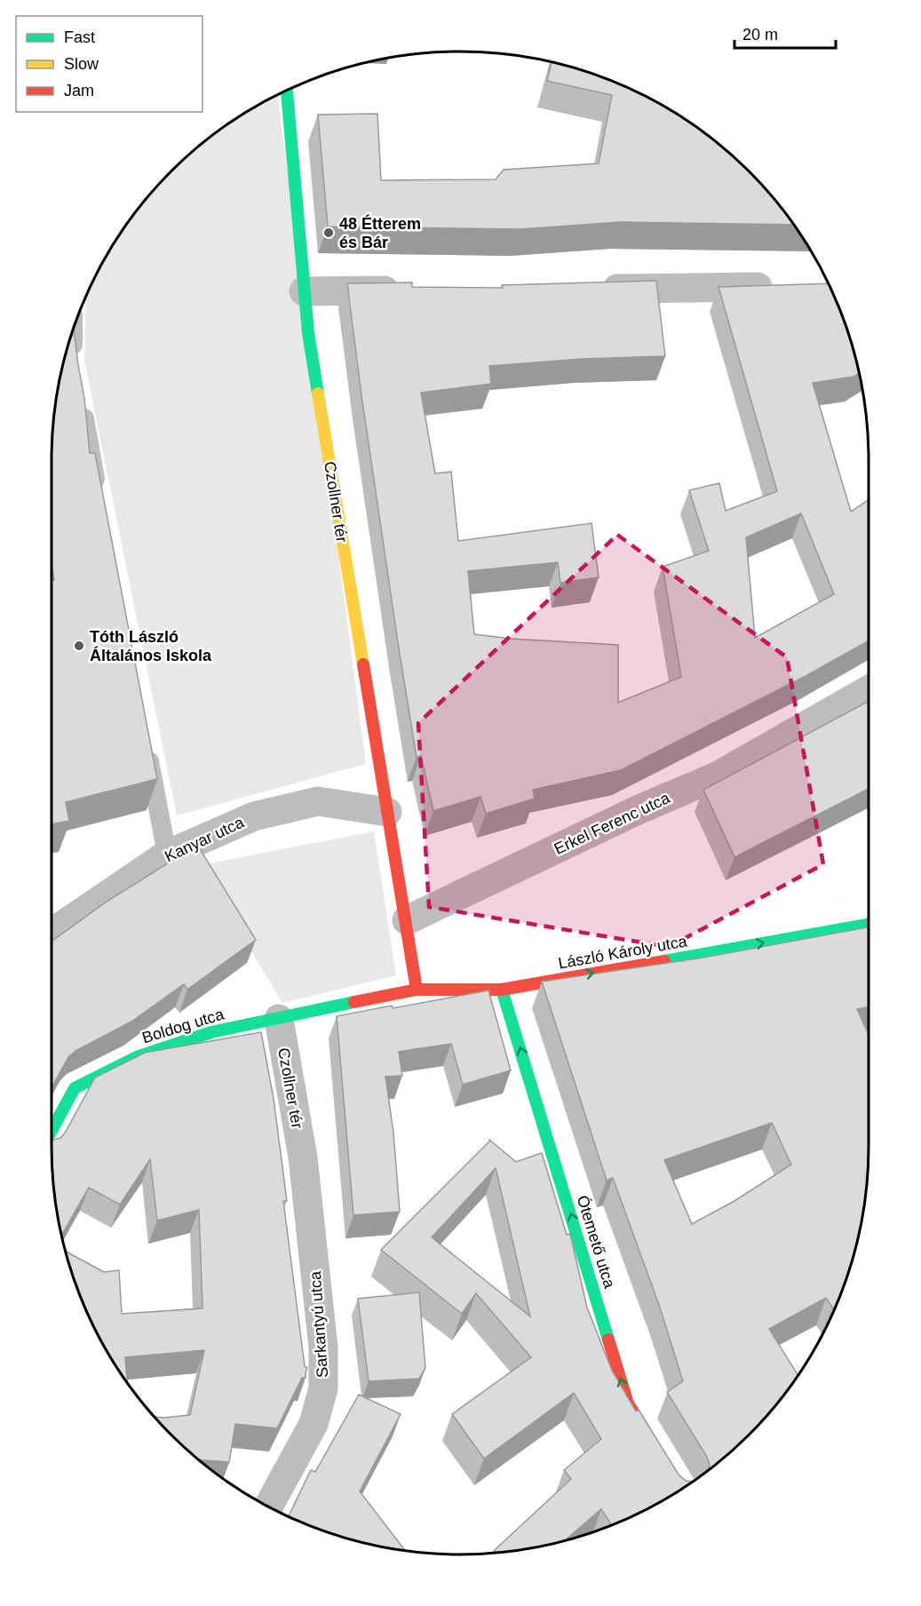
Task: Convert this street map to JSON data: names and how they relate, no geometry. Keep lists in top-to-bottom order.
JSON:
{
  "streets": {
    "street": [
      "Czollner tér",
      "Erkel Ferenc utca",
      "Kanyar utca",
      "László Károly utca",
      "Boldog utca",
      "Ótemető utca",
      "Sarkantyú utca"
    ]
  },
  "crossings": [
    ["Czollner tér", "Erkel Ferenc utca"],
    ["Czollner tér", "Kanyar utca"],
    ["Czollner tér", "László Károly utca"],
    ["Czollner tér", "Boldog utca"],
    ["Czollner tér", "Sarkantyú utca"],
    ["László Károly utca", "Boldog utca"],
    ["László Károly utca", "Ótemető utca"]
  ],
  "one_way": ["László Károly utca", "Ótemető utca"],
  "places": ["48 Étterem és Bár", "Tóth László Általános Iskola"],
  "legend": ["Fast", "Slow", "Jam"],
  "scale_bar": "20 m"
}
